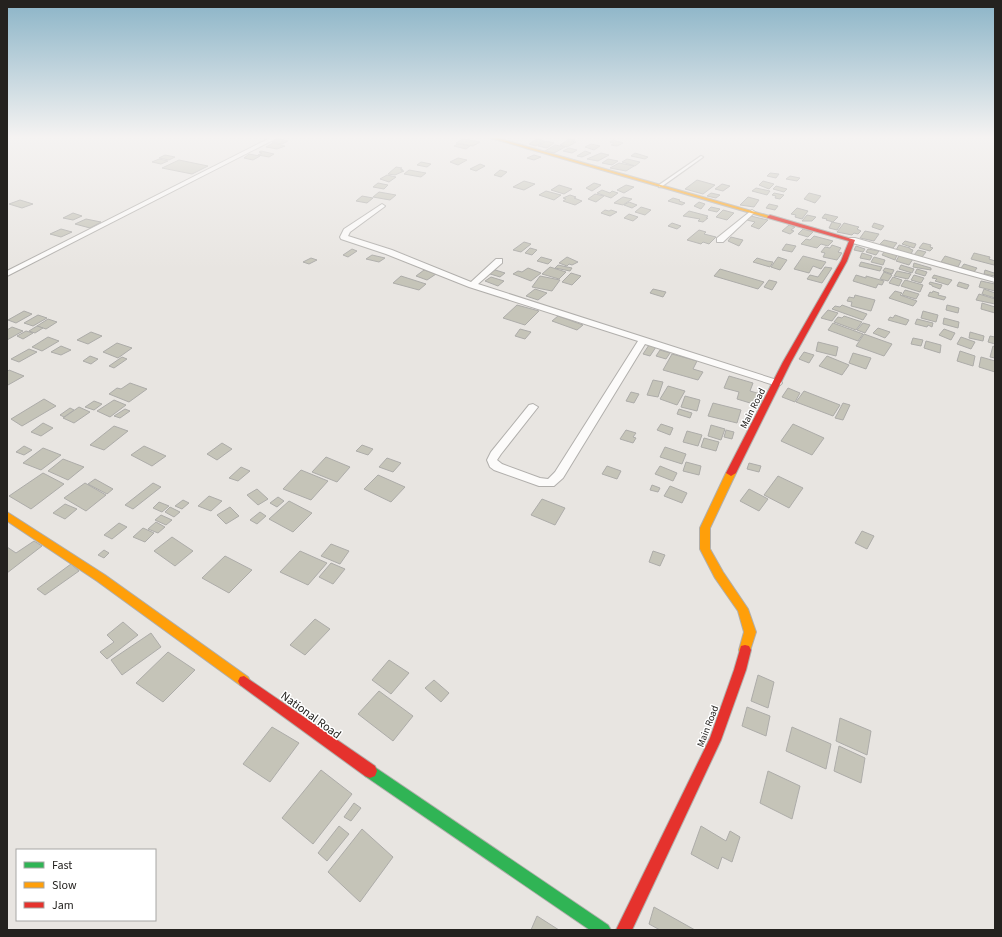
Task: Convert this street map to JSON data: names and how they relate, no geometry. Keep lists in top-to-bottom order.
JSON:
{
  "streets": {
    "street": ["Main Road", "National Road"]
  },
  "legend": ["Fast", "Slow", "Jam"]
}
